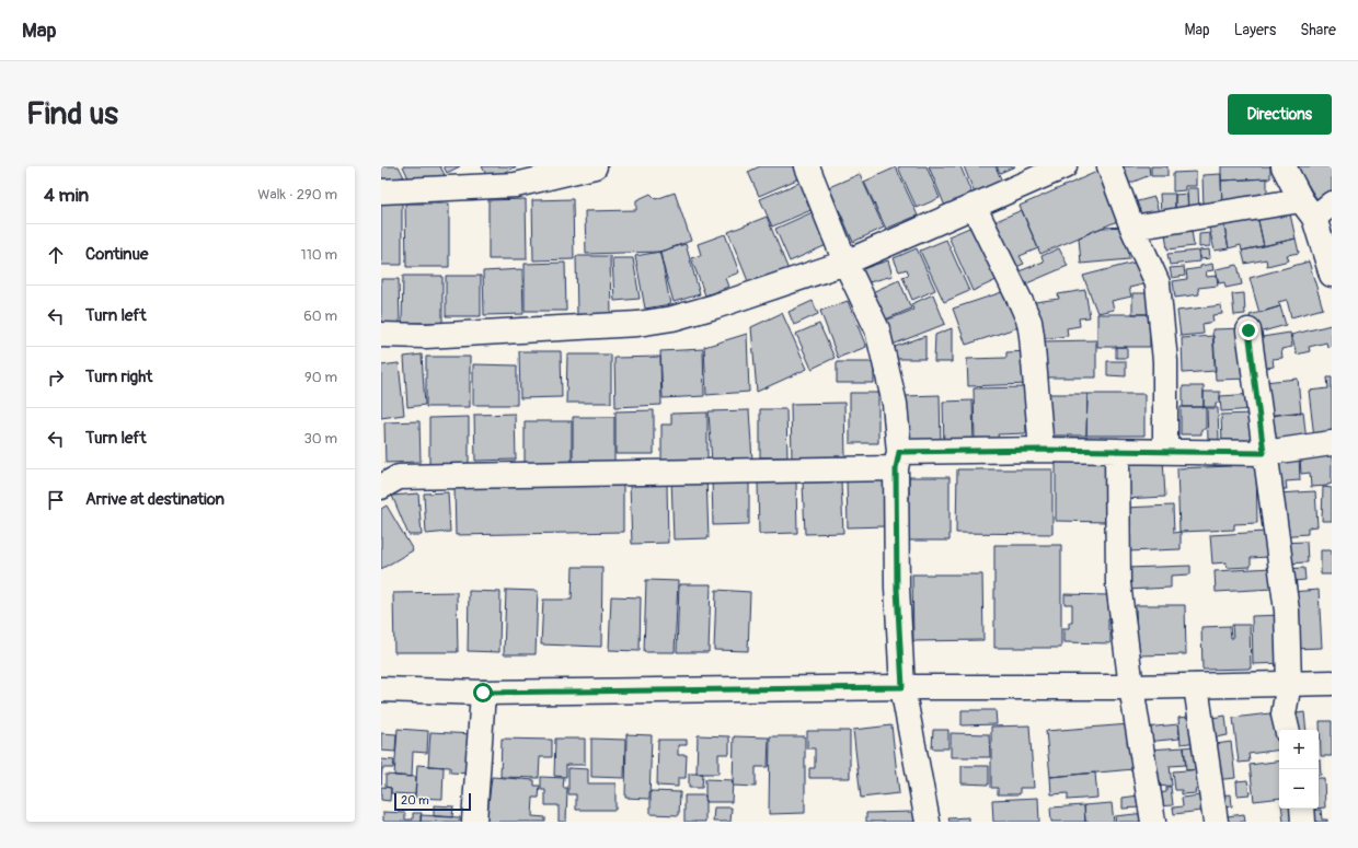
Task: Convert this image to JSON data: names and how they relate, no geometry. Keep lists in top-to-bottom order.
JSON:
{
  "scale_bar": "20 m",
  "page": {
    "header": "Map",
    "nav": ["Map", "Layers", "Share"],
    "buttons": "Directions",
    "title": "Find us",
    "heading": ["4 min", "Walk · 290 m"],
    "list": [
      ["Continue", "110 m"],
      ["Turn left", "60 m"],
      ["Turn right", "90 m"],
      ["Turn left", "30 m"],
      "Arrive at destination"
    ],
    "map_buttons": ["+", "−"],
    "scale": "20 m"
  }
}
